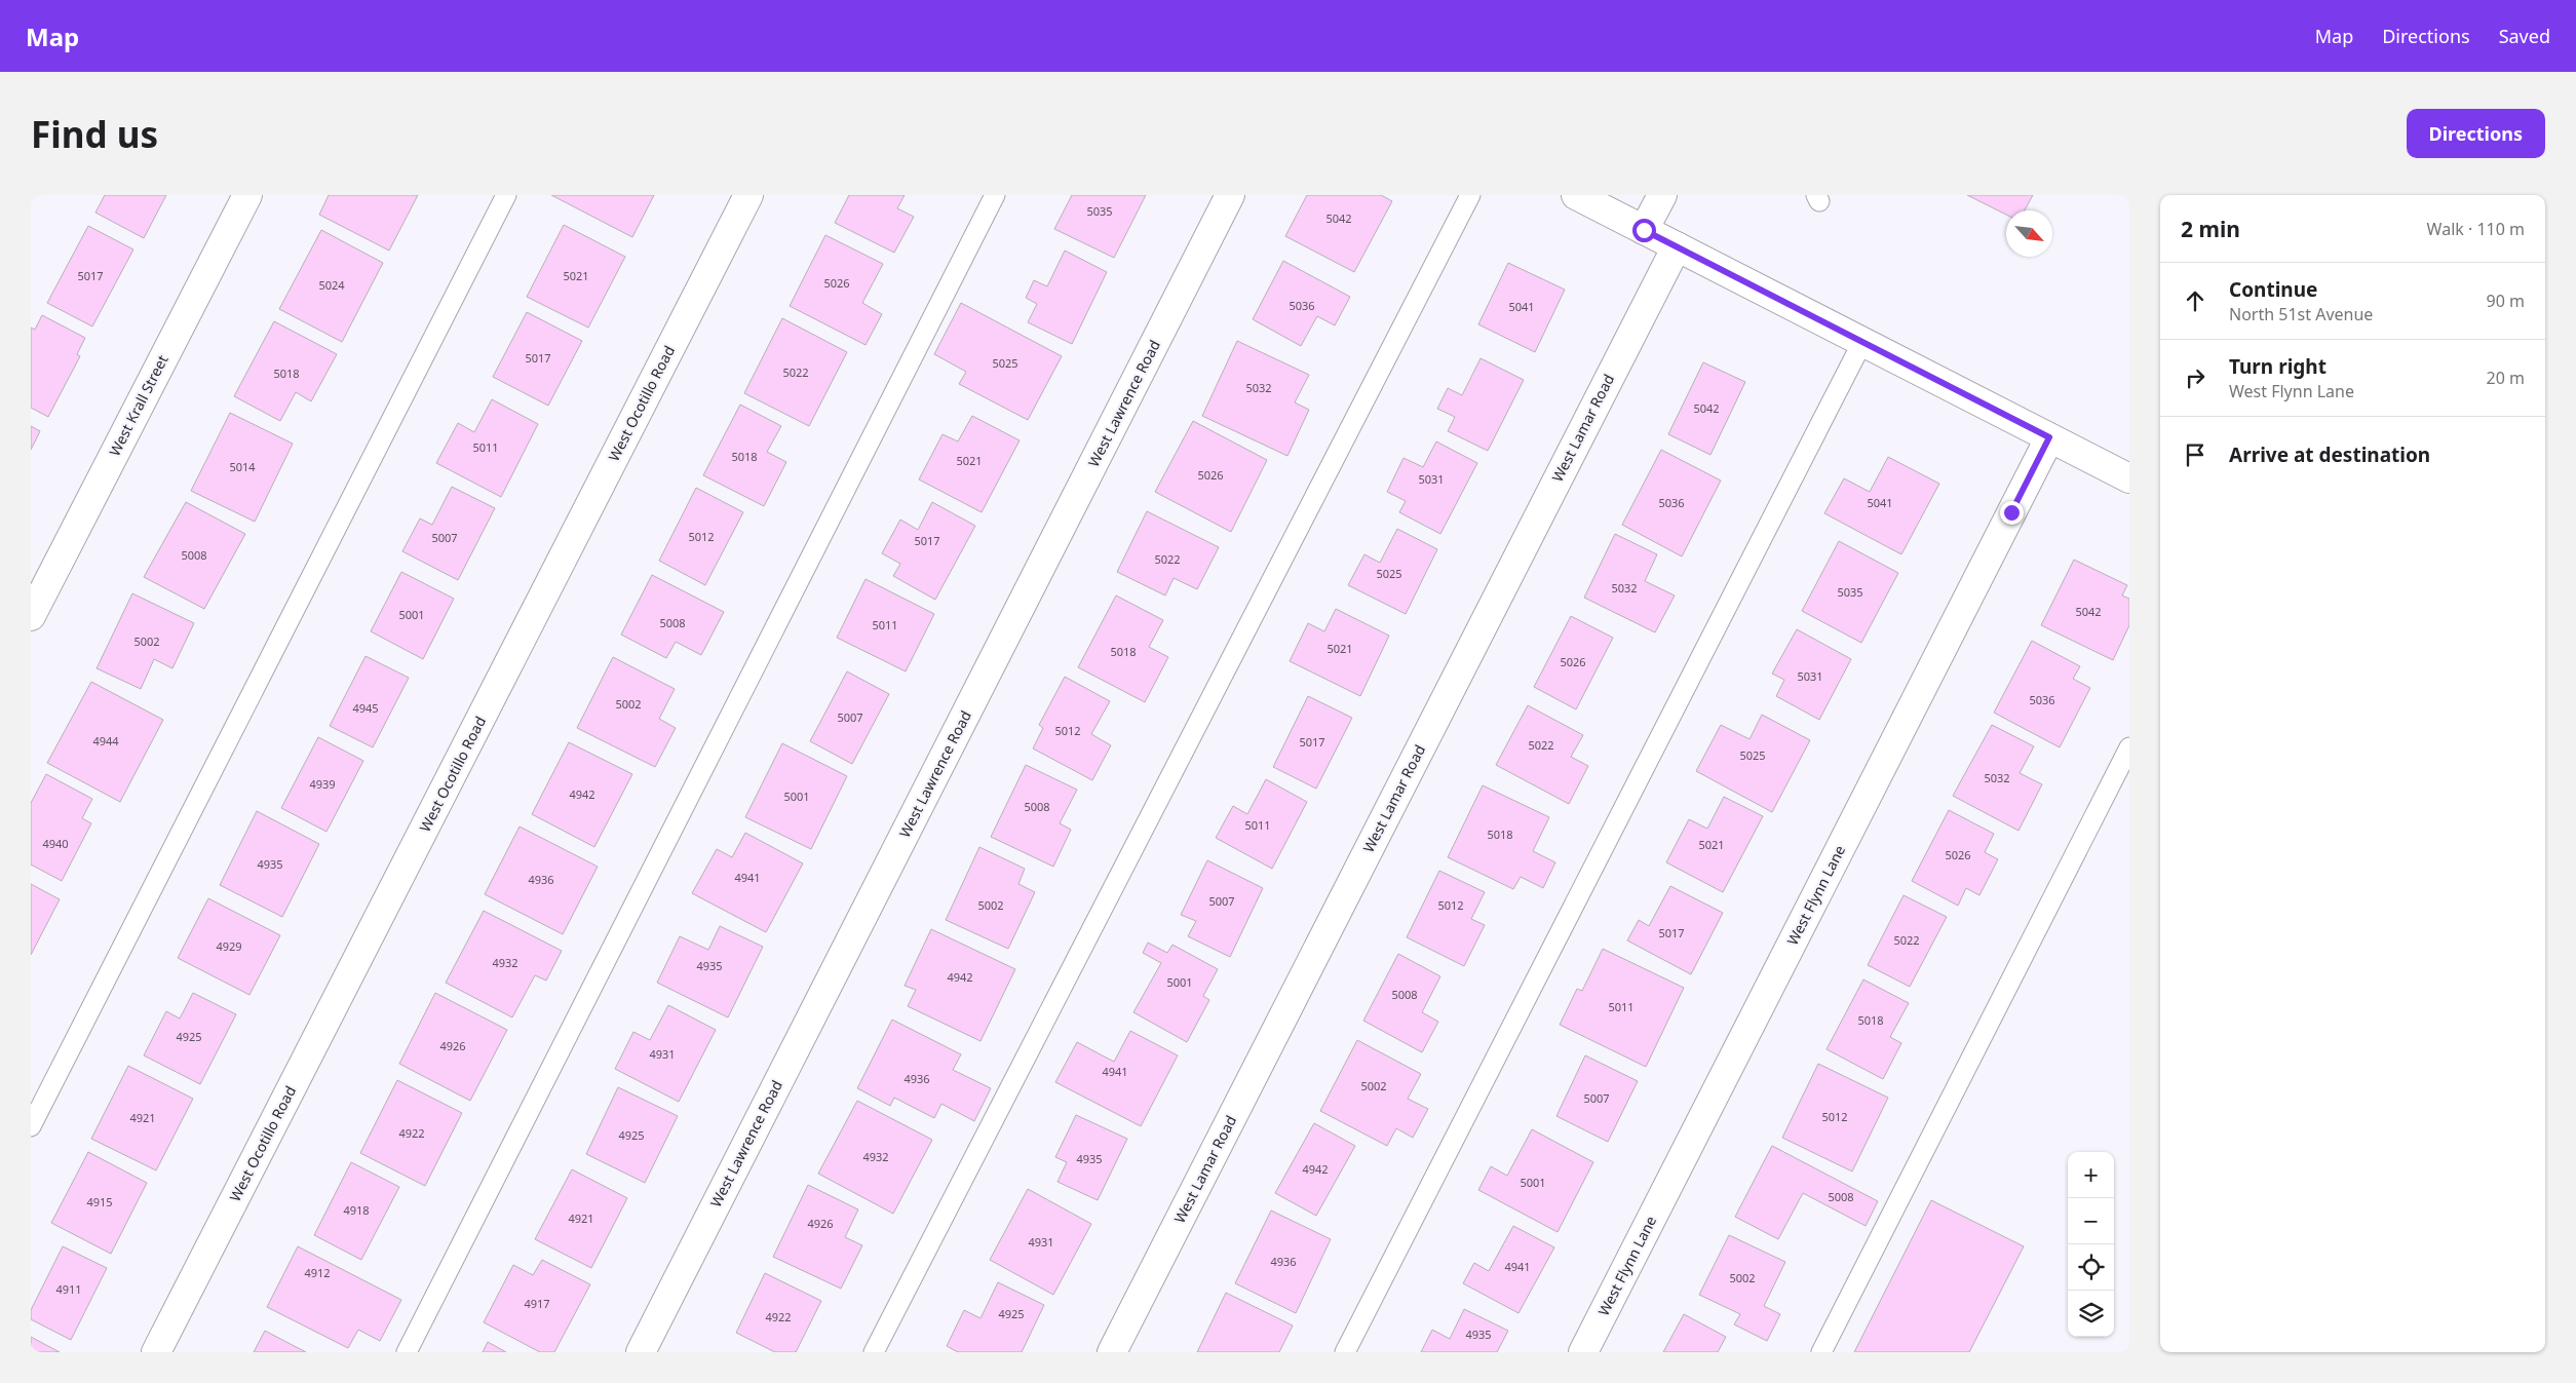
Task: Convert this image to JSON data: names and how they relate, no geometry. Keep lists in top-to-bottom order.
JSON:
{
  "streets": {
    "street": [
      "West Ocotillo Road",
      "West Lawrence Road",
      "West Krall Street",
      "West Lamar Road",
      "West Flynn Lane"
    ]
  },
  "house_numbers": [
    "5035",
    "5042",
    "5017",
    "5021",
    "5026",
    "5024",
    "5036",
    "5041",
    "5017",
    "5025",
    "5022",
    "5018",
    "5032",
    "5042",
    "5011",
    "5018",
    "5021",
    "5014",
    "5026",
    "5031",
    "5036",
    "5041",
    "5012",
    "5007",
    "5017",
    "5008",
    "5022",
    "5025",
    "5032",
    "5035",
    "5042",
    "5001",
    "5008",
    "5011",
    "5002",
    "5021",
    "5018",
    "5026",
    "5031",
    "5036",
    "5002",
    "4945",
    "5007",
    "5012",
    "4944",
    "5017",
    "5022",
    "5025",
    "5032",
    "4939",
    "4942",
    "5001",
    "5008",
    "5011",
    "5018",
    "4940",
    "5021",
    "5026",
    "4935",
    "4941",
    "4936",
    "5007",
    "5002",
    "5012",
    "5017",
    "5022",
    "4929",
    "4932",
    "4935",
    "4942",
    "5001",
    "5008",
    "5011",
    "5018",
    "4925",
    "4926",
    "4931",
    "4941",
    "4936",
    "5002",
    "5007",
    "5012",
    "4921",
    "4922",
    "4925",
    "4932",
    "4935",
    "4942",
    "5001",
    "5008",
    "4915",
    "4918",
    "4921",
    "4926",
    "4931",
    "4936",
    "4941",
    "4912",
    "5002",
    "4911",
    "4917",
    "4925",
    "4922",
    "4935"
  ],
  "north": "bottom right",
  "page": {
    "header": "Map",
    "nav": ["Map", "Directions", "Saved"],
    "buttons": "Directions",
    "title": "Find us",
    "heading": ["2 min", "Walk · 110 m"],
    "list": [
      ["Continue", "North 51st Avenue", "90 m"],
      ["Turn right", "West Flynn Lane", "20 m"],
      "Arrive at destination"
    ],
    "map_buttons": ["+", "−"]
  }
}
